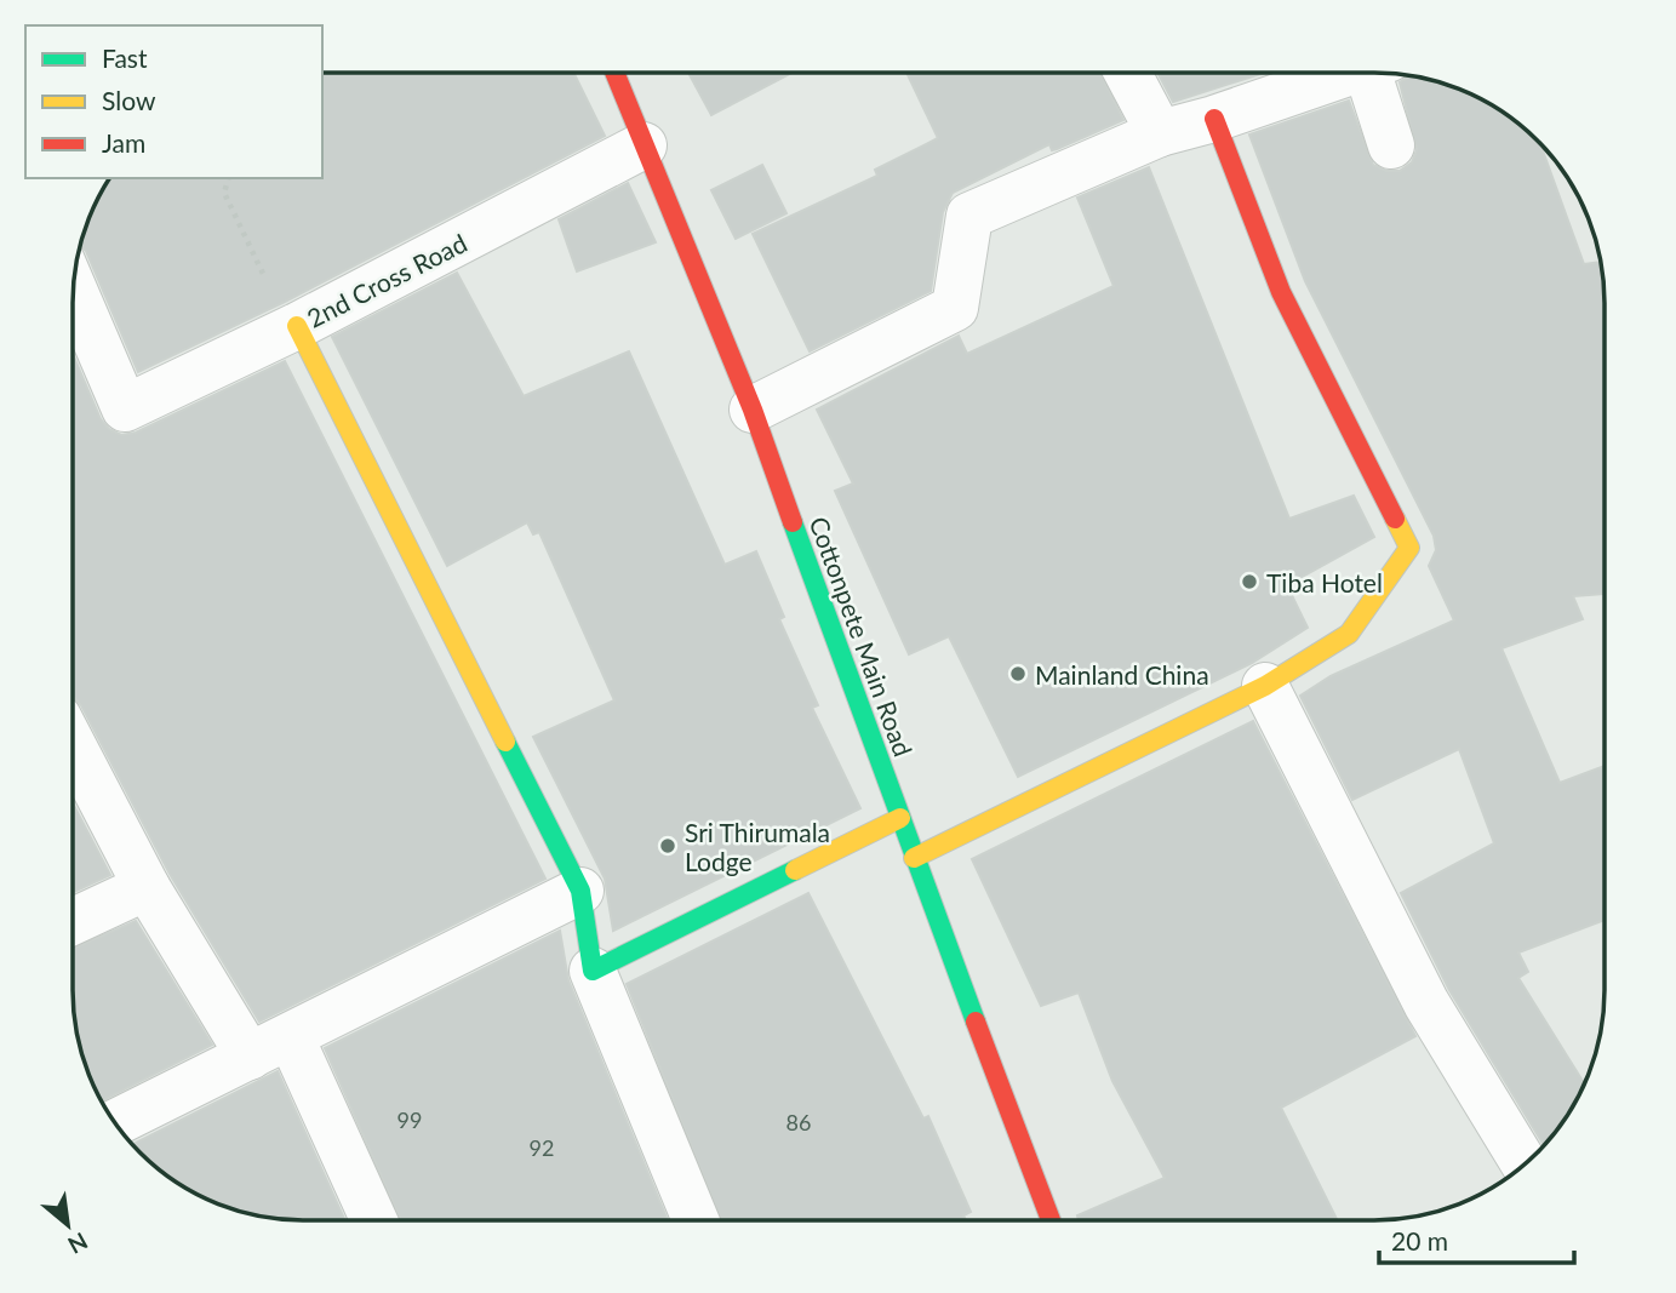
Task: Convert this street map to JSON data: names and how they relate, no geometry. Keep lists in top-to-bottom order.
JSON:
{
  "streets": {
    "street": ["2nd Cross Road", "Cottonpete Main Road"]
  },
  "crossings": [
    ["2nd Cross Road", "Cottonpete Main Road"]
  ],
  "places": ["Tiba Hotel", "Mainland China", "Sri Thirumala Lodge"],
  "house_numbers": ["99", "86", "92"],
  "legend": ["Fast", "Slow", "Jam"],
  "scale_bar": "20 m",
  "north": "bottom right"
}
